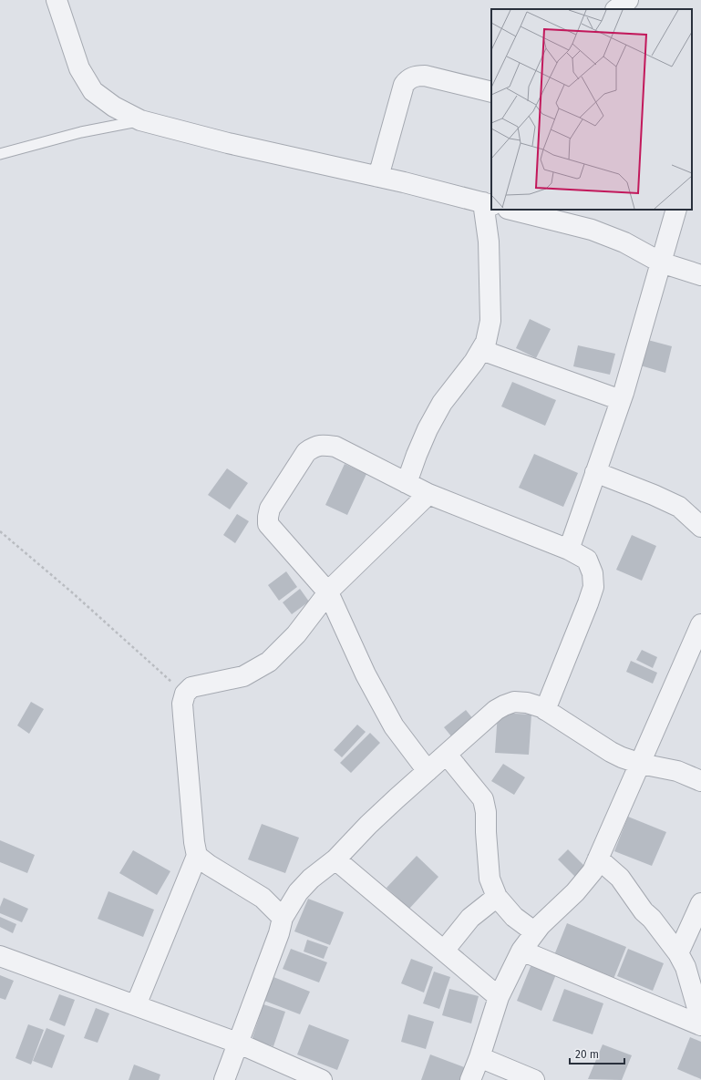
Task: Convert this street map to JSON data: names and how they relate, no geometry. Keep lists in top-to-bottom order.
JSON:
{
  "scale_bar": "20 m"
}
